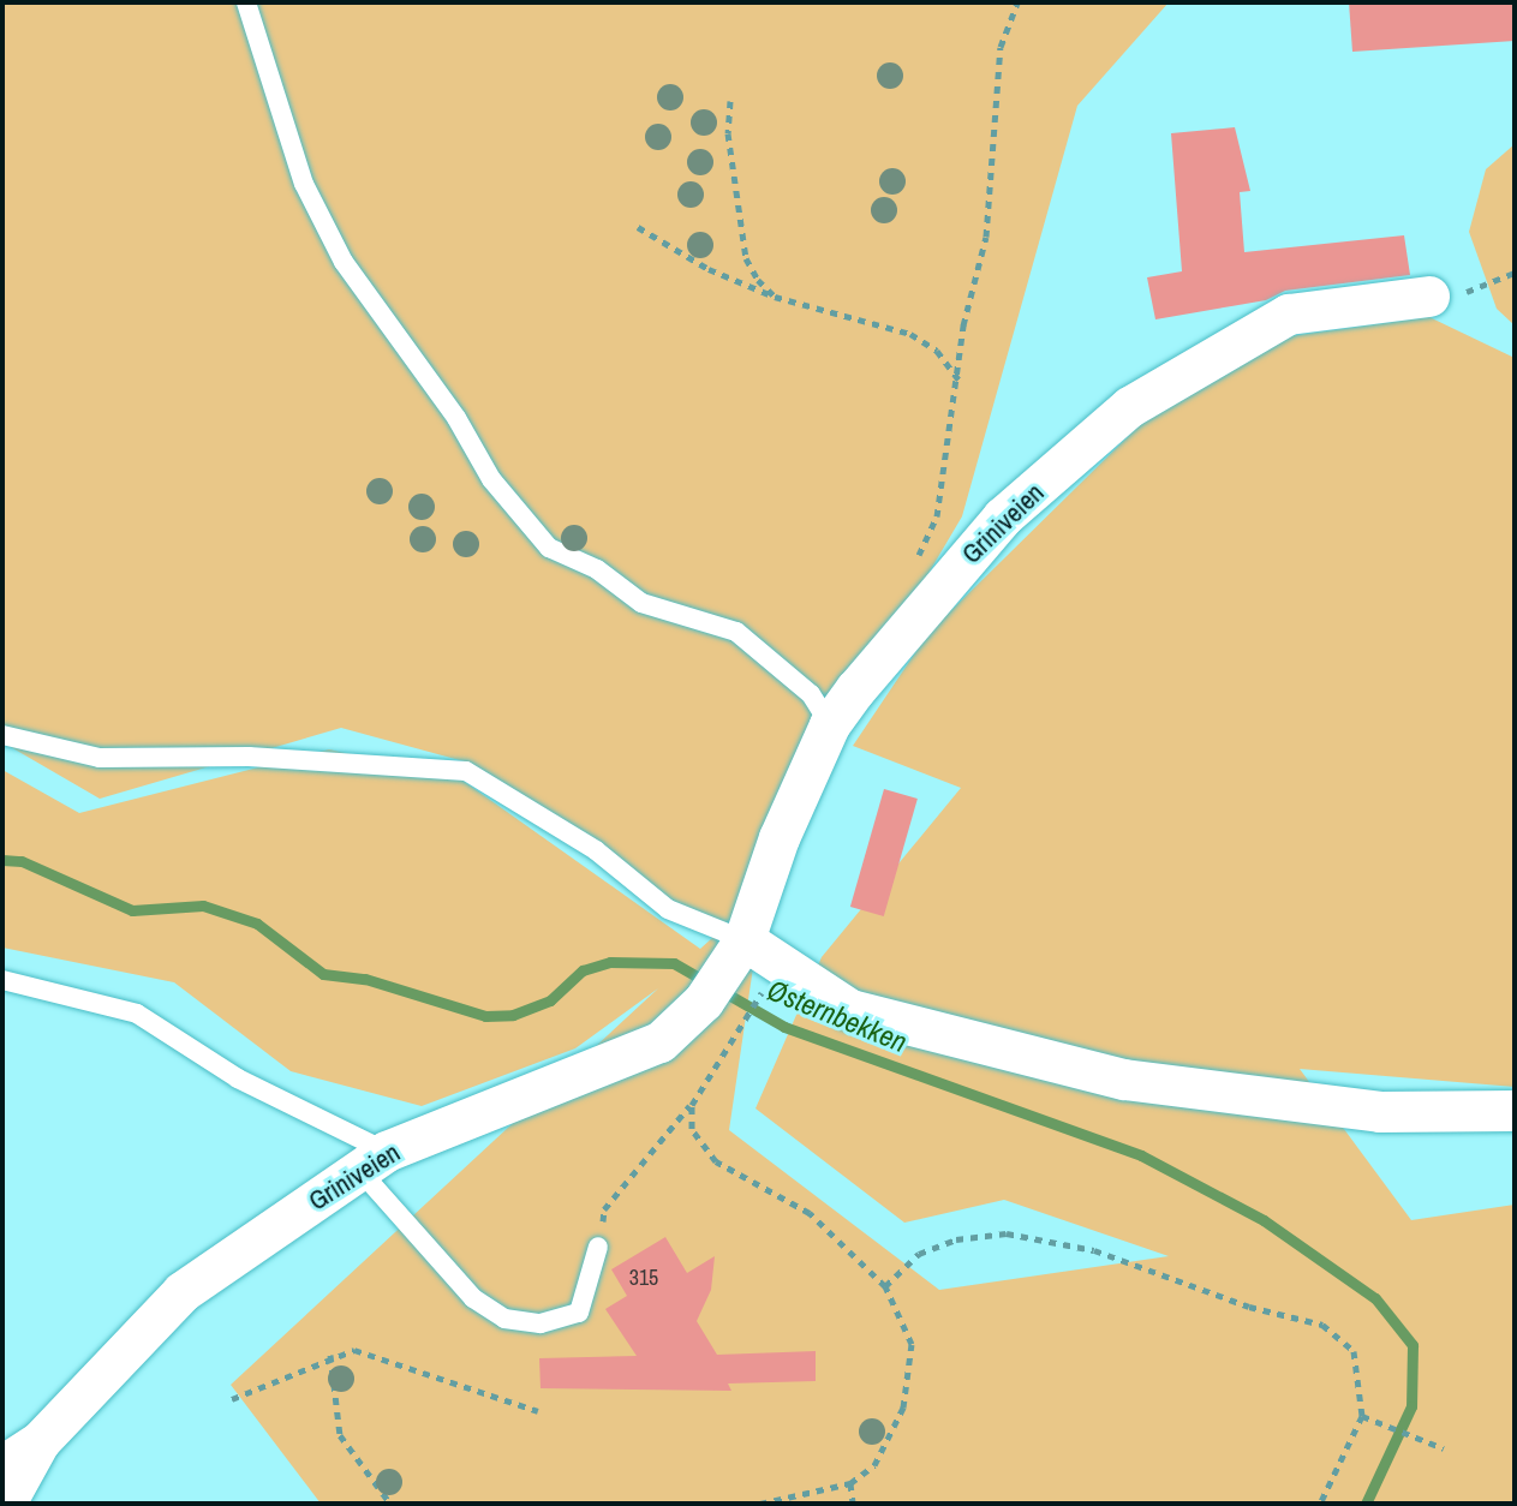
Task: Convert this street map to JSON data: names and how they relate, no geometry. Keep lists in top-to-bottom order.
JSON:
{
  "streets": {
    "street": ["Griniveien"]
  },
  "water": ["Østernbekken"],
  "house_numbers": ["315"]
}
